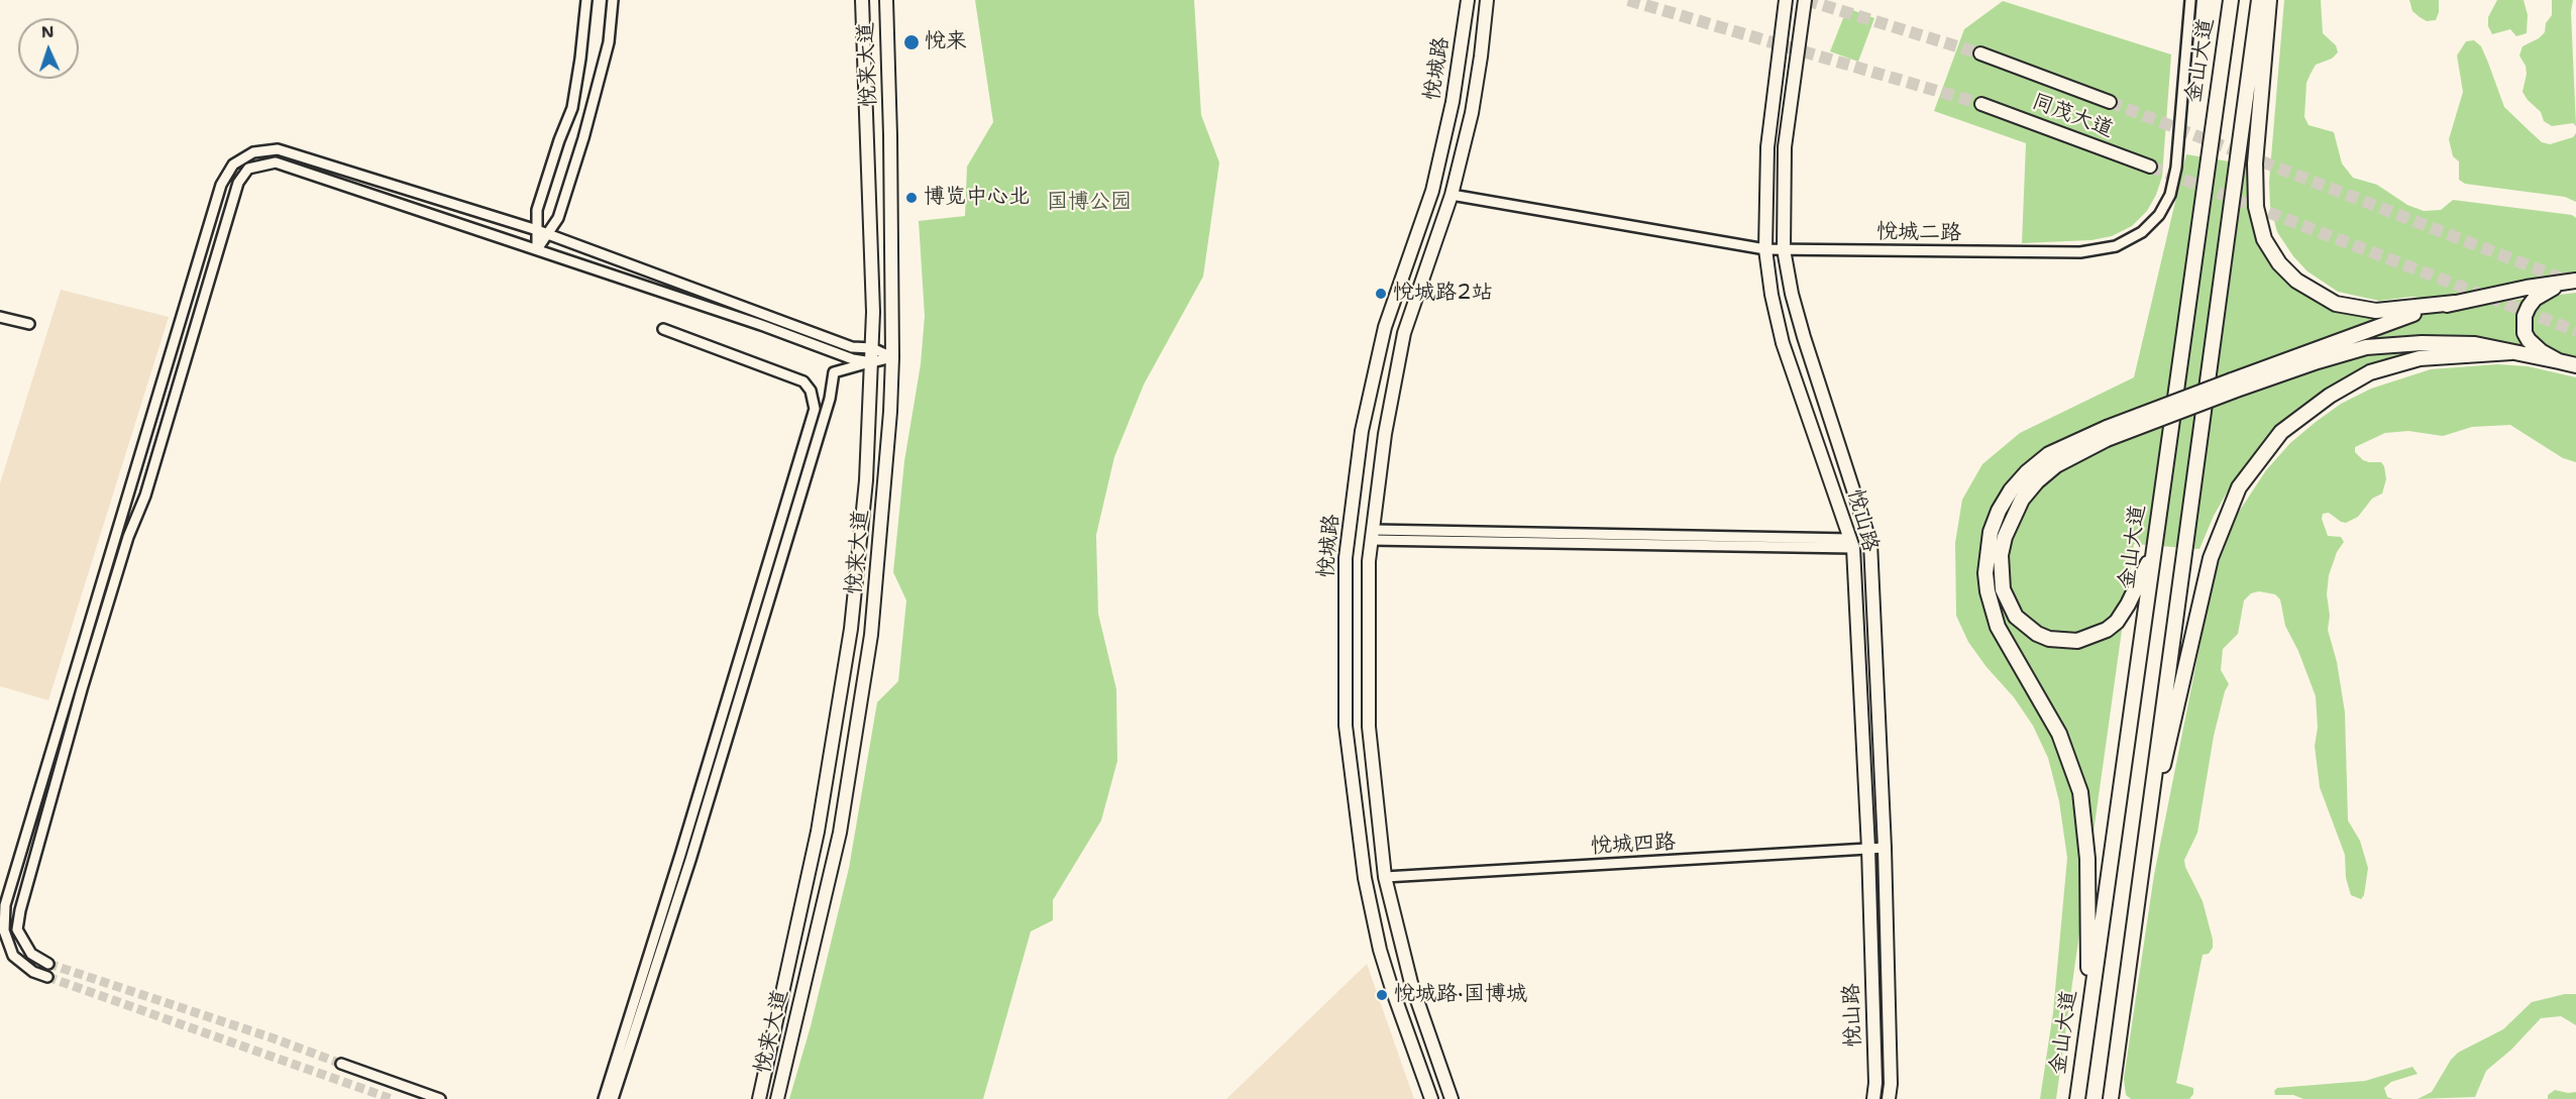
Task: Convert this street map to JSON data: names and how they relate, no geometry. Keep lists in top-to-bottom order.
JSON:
{
  "streets": {
    "highway": ["金山大道"],
    "main road": [
      "悦来大道",
      "悦城路",
      "同茂大道",
      "悦山路"
    ],
    "street": ["悦城二路", "悦城四路"]
  },
  "crossings": [
    ["悦城路", "悦城二路"],
    ["悦城路", "悦城四路"],
    ["悦城二路", "悦山路"],
    ["悦山路", "悦城四路"]
  ],
  "parks": ["国博公园"],
  "places": [
    "悦来",
    "博览中心北",
    "悦城路2站",
    "悦城路·国博城"
  ],
  "north": "top"
}
